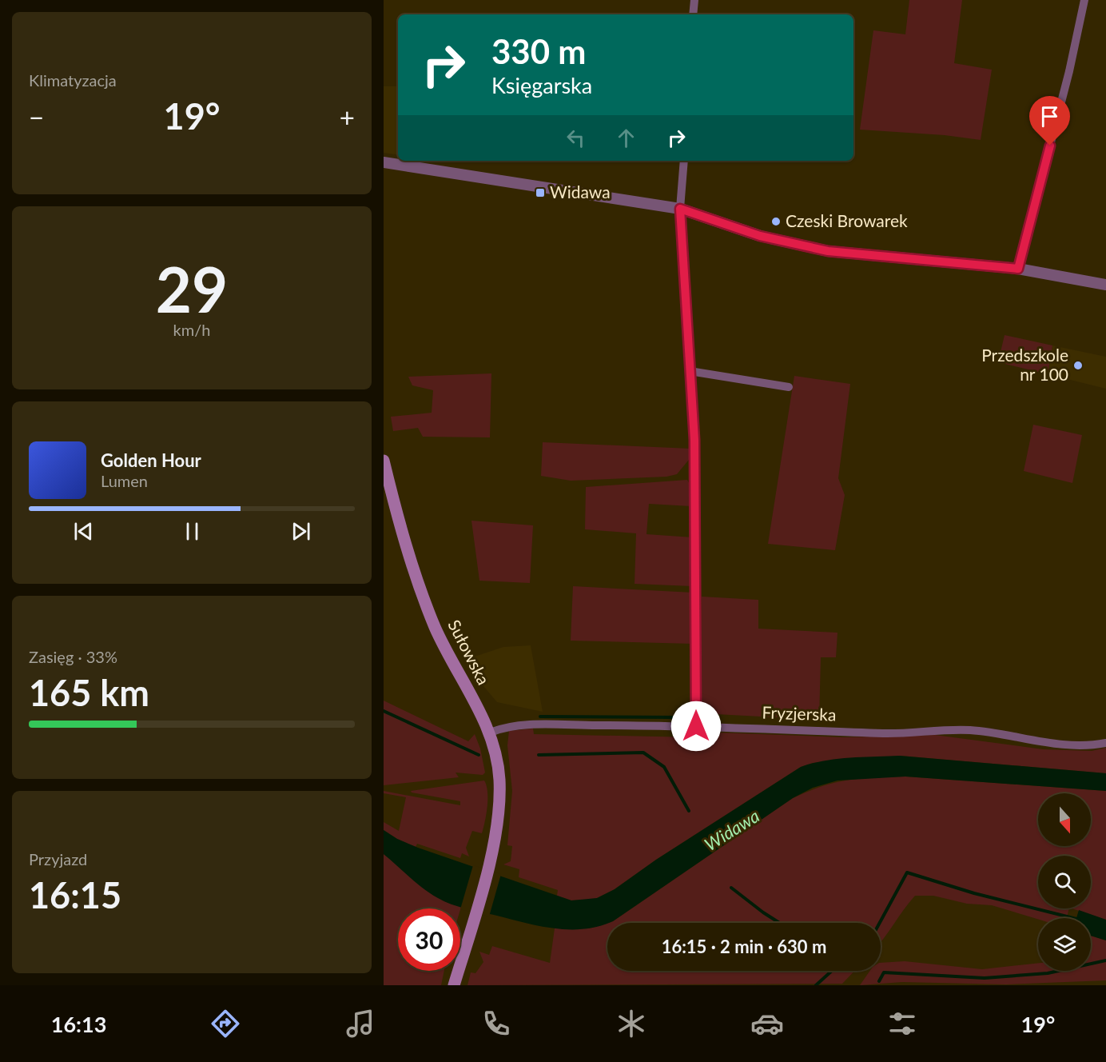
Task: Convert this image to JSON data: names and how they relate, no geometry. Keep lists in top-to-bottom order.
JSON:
{
  "streets": {
    "main road": ["Sułowska"],
    "street": ["Fryzjerska"]
  },
  "crossings": [
    ["Sułowska", "Fryzjerska"]
  ],
  "water": ["Widawa"],
  "places": {
    "transit": ["Widawa"],
    "other": ["Czeski Browarek", "Przedszkole nr 100"]
  },
  "north": "bottom",
  "page": {
    "tile": [
      "Klimatyzacja",
      ["29", "km/h"],
      ["Zasięg · 33%", "165 km"],
      ["Przyjazd", "16:15"]
    ],
    "turn": ["330 m", "Księgarska"],
    "heat": ["−", "19°", "+"],
    "song": ["Golden Hour", "Lumen"],
    "limit": "30",
    "trip": "16:15 · 2 min · 630 m",
    "tabs": ["16:13", "19°"]
  }
}
